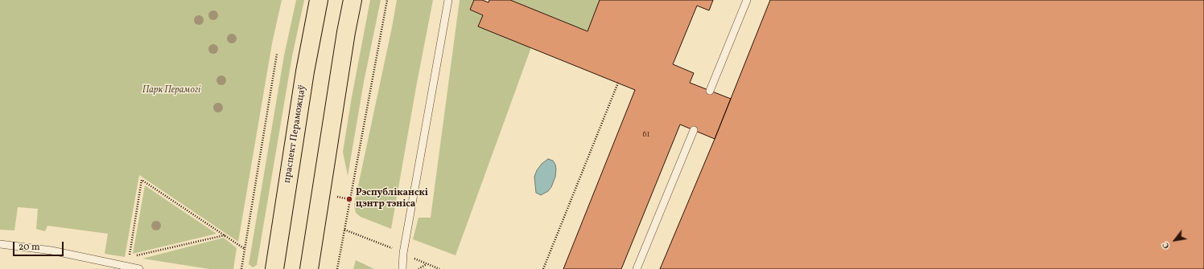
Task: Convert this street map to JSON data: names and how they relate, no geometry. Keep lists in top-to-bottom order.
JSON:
{
  "streets": {
    "main road": ["праспект Пераможцаў"]
  },
  "parks": ["Парк Перамогі"],
  "places": ["Рэспубліканскі цэнтр тэніса"],
  "house_numbers": ["61"],
  "scale_bar": "20 m",
  "north": "bottom left"
}
